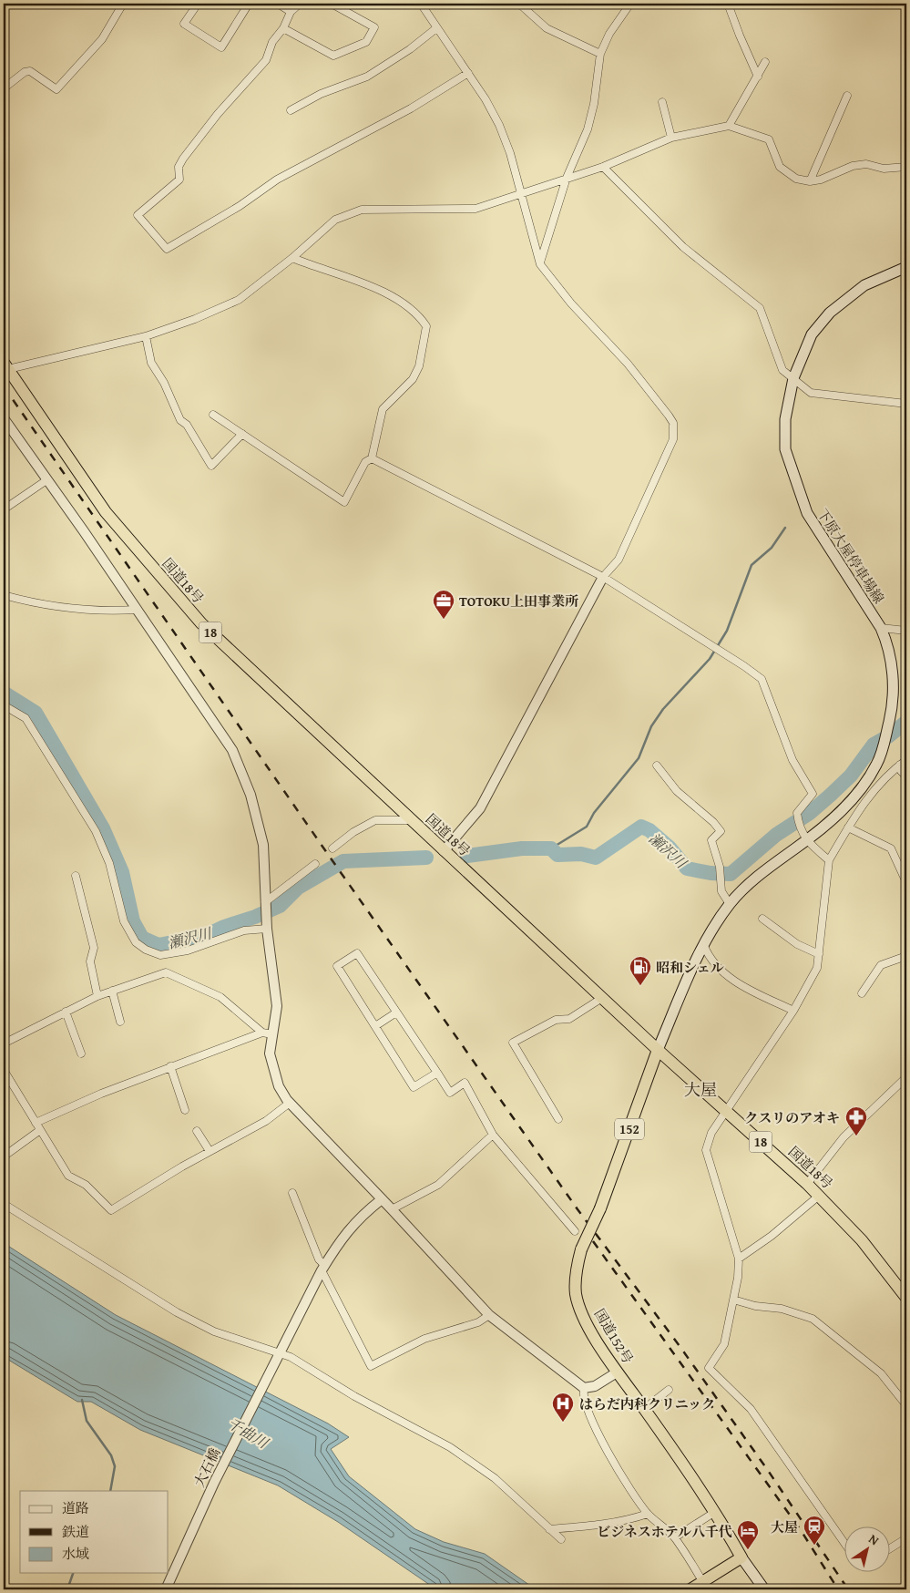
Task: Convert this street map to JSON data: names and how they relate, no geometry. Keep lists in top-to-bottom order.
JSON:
{
  "streets": {
    "highway": [
      "国道18号",
      "18",
      "152",
      "国道152号"
    ],
    "main road": ["下原大屋停車場線"],
    "street": ["大石橋"]
  },
  "crossings": [
    ["下原大屋停車場線", "国道18号"],
    ["下原大屋停車場線", "国道152号"],
    ["国道18号", "国道152号"]
  ],
  "districts": ["大屋"],
  "water": ["瀬沢川", "千曲川"],
  "places": {
    "office": ["TOTOKU上田事業所"],
    "fuel station": ["昭和シェル"],
    "pharmacy": ["クスリのアオキ"],
    "hospital": ["はらだ内科クリニック"],
    "station": ["大屋"],
    "hotel": ["ビジネスホテル八千代"]
  },
  "legend": ["道路", "鉄道", "水域"],
  "north": "top right"
}
